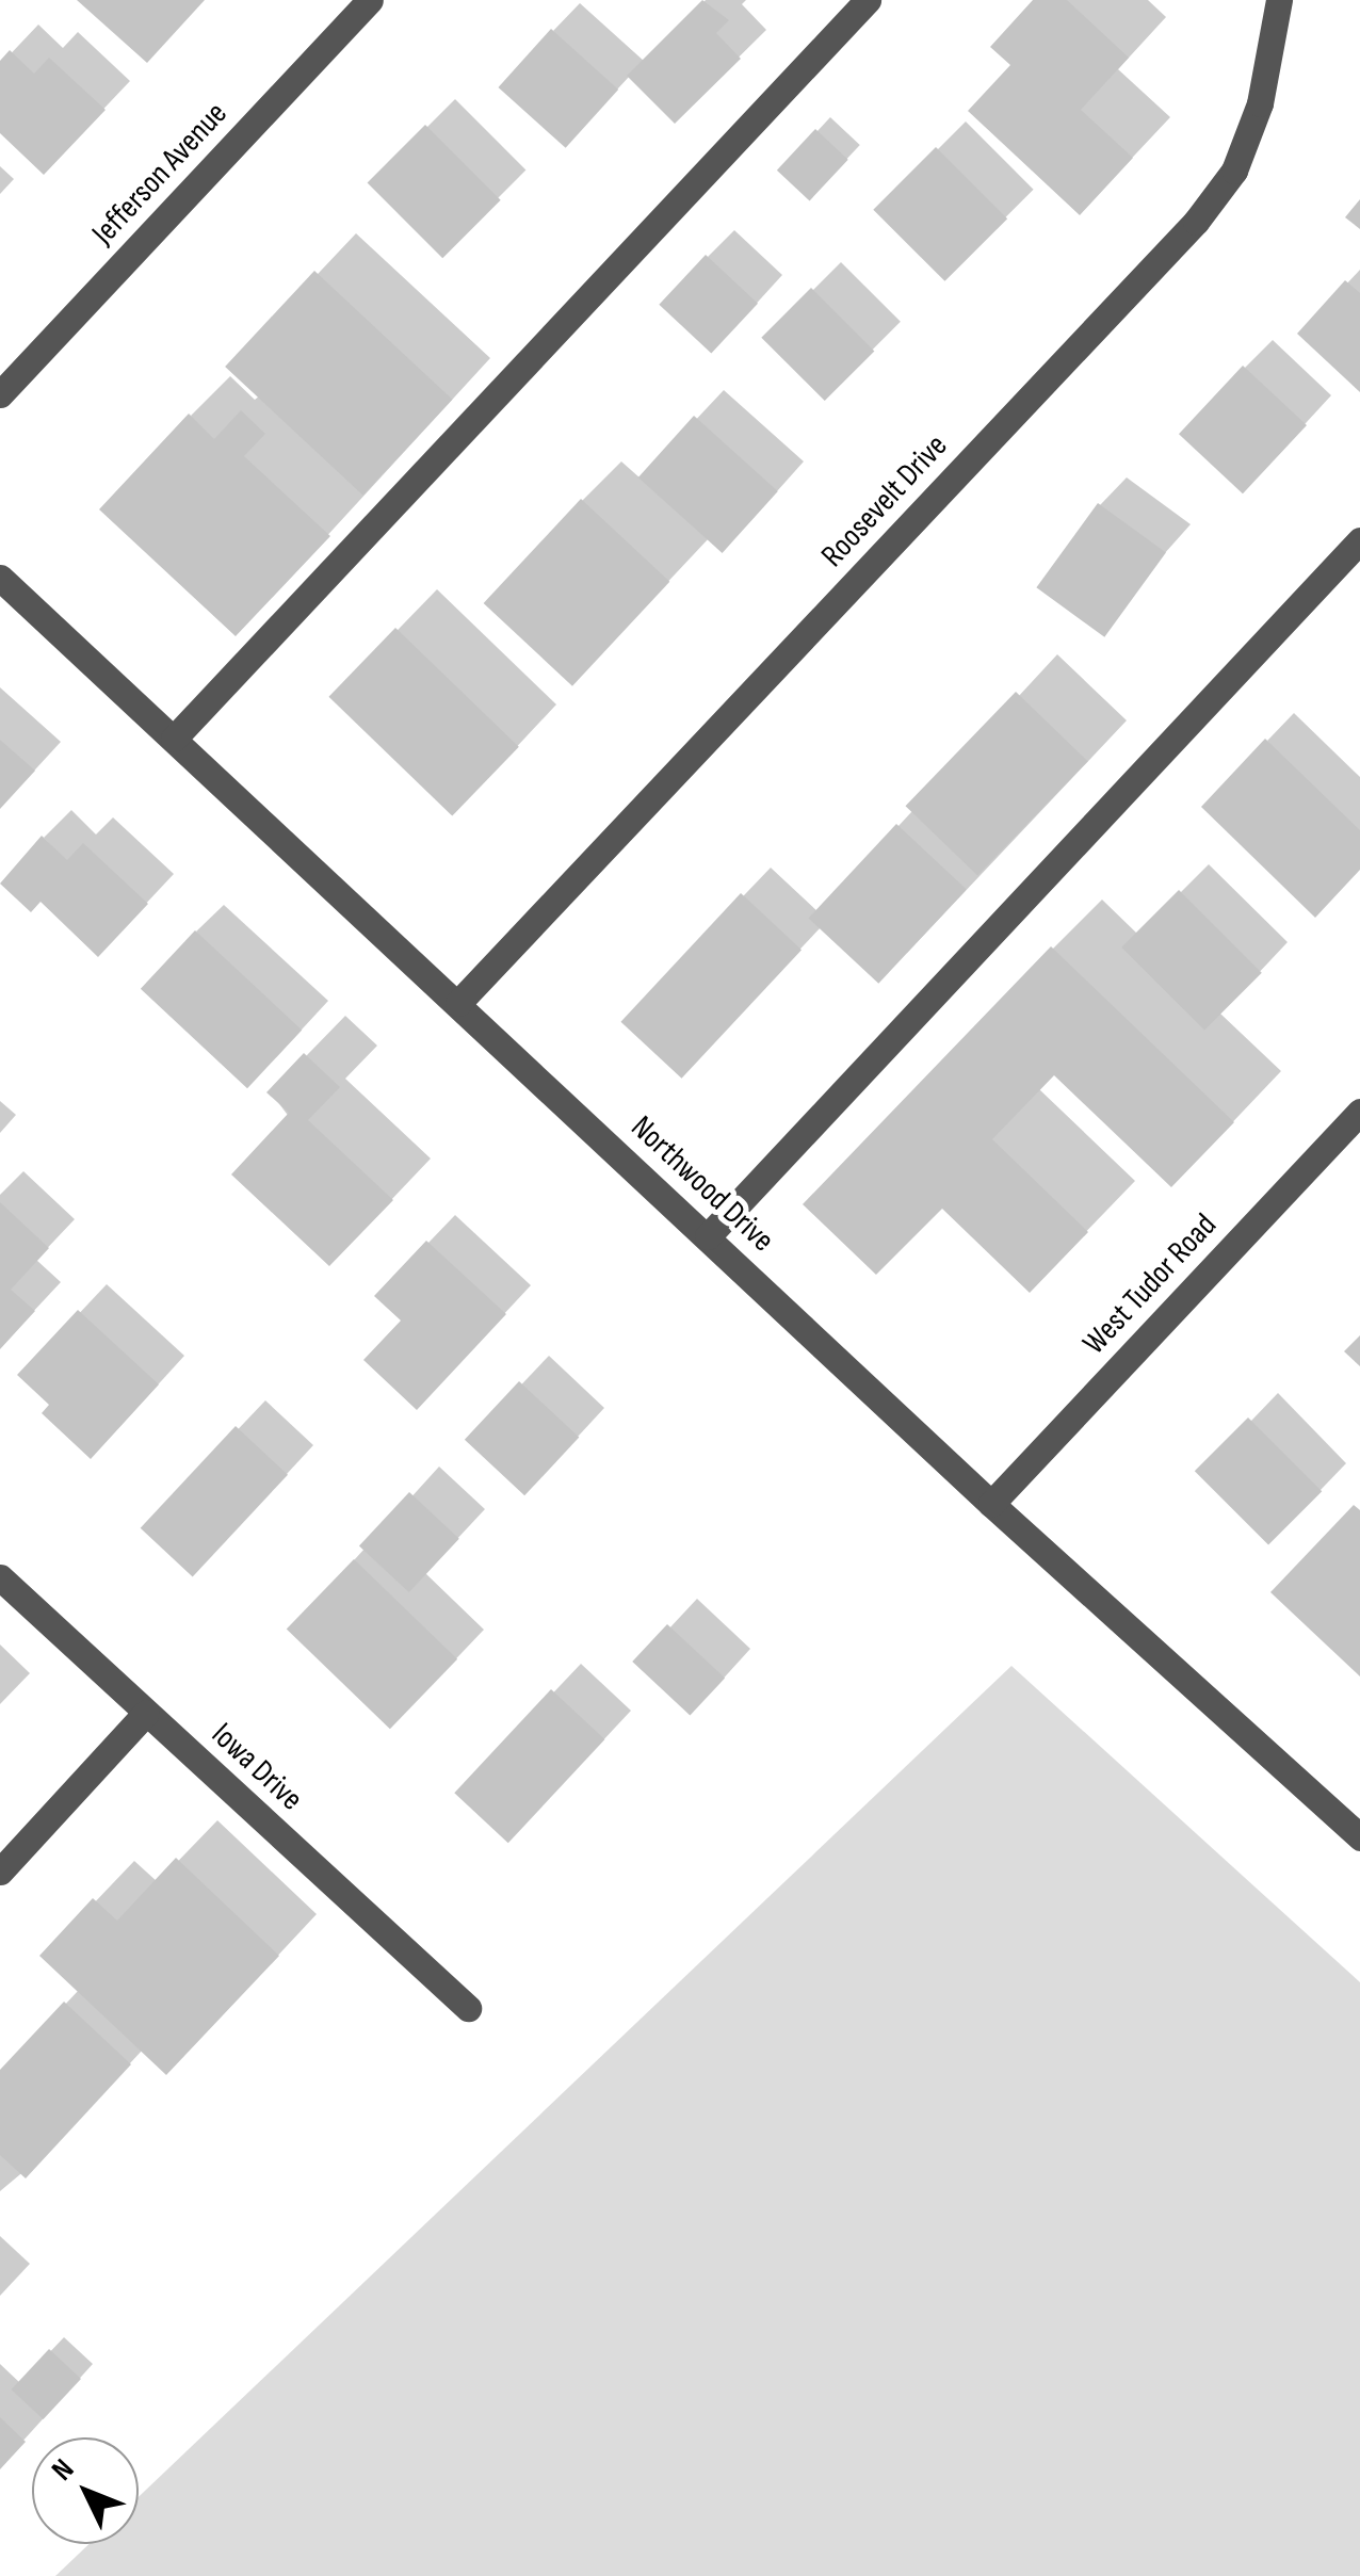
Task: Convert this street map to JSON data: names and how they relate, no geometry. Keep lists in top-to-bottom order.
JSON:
{
  "streets": {
    "street": [
      "Jefferson Avenue",
      "Roosevelt Drive",
      "Northwood Drive",
      "West Tudor Road",
      "Iowa Drive"
    ]
  },
  "crossings": [
    ["Roosevelt Drive", "Northwood Drive"],
    ["Northwood Drive", "West Tudor Road"]
  ],
  "north": "top left"
}
